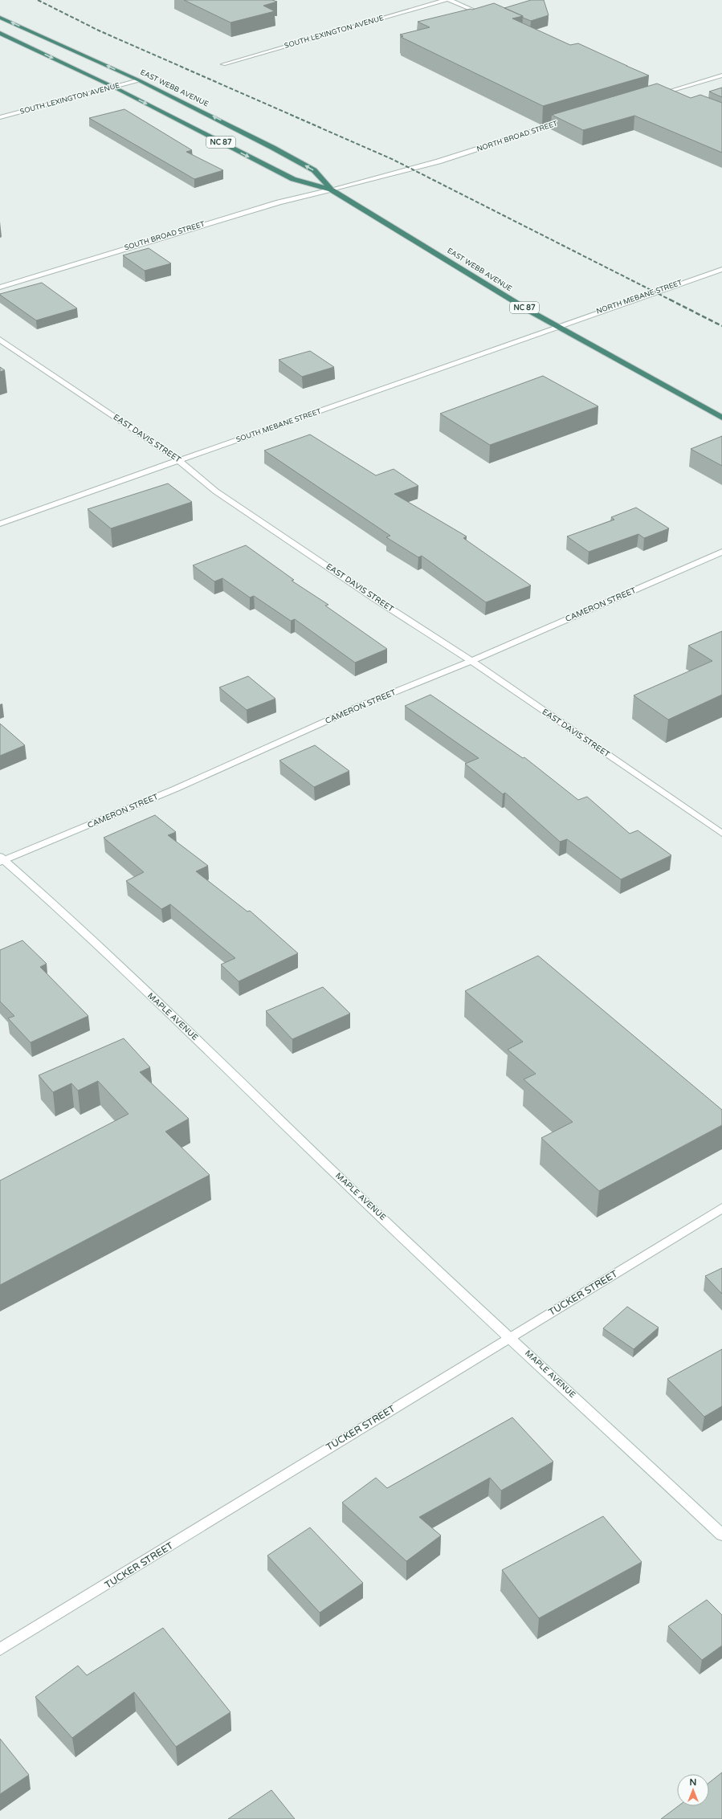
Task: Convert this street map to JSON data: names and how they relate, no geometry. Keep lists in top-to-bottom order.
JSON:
{
  "streets": {
    "highway": ["EAST WEBB AVENUE", "NC 87"],
    "street": [
      "SOUTH LEXINGTON AVENUE",
      "NORTH BROAD STREET",
      "SOUTH BROAD STREET",
      "NORTH MEBANE STREET",
      "SOUTH MEBANE STREET",
      "EAST DAVIS STREET",
      "CAMERON STREET",
      "MAPLE AVENUE",
      "TUCKER STREET"
    ]
  },
  "crossings": [
    ["SOUTH LEXINGTON AVENUE", "EAST WEBB AVENUE"],
    ["EAST WEBB AVENUE", "NORTH BROAD STREET"],
    ["EAST WEBB AVENUE", "SOUTH BROAD STREET"],
    ["EAST WEBB AVENUE", "NORTH MEBANE STREET"],
    ["EAST WEBB AVENUE", "SOUTH MEBANE STREET"],
    ["NORTH BROAD STREET", "SOUTH BROAD STREET"],
    ["NORTH MEBANE STREET", "SOUTH MEBANE STREET"],
    ["SOUTH MEBANE STREET", "EAST DAVIS STREET"],
    ["EAST DAVIS STREET", "CAMERON STREET"],
    ["CAMERON STREET", "MAPLE AVENUE"],
    ["MAPLE AVENUE", "TUCKER STREET"]
  ],
  "north": "top"
}
